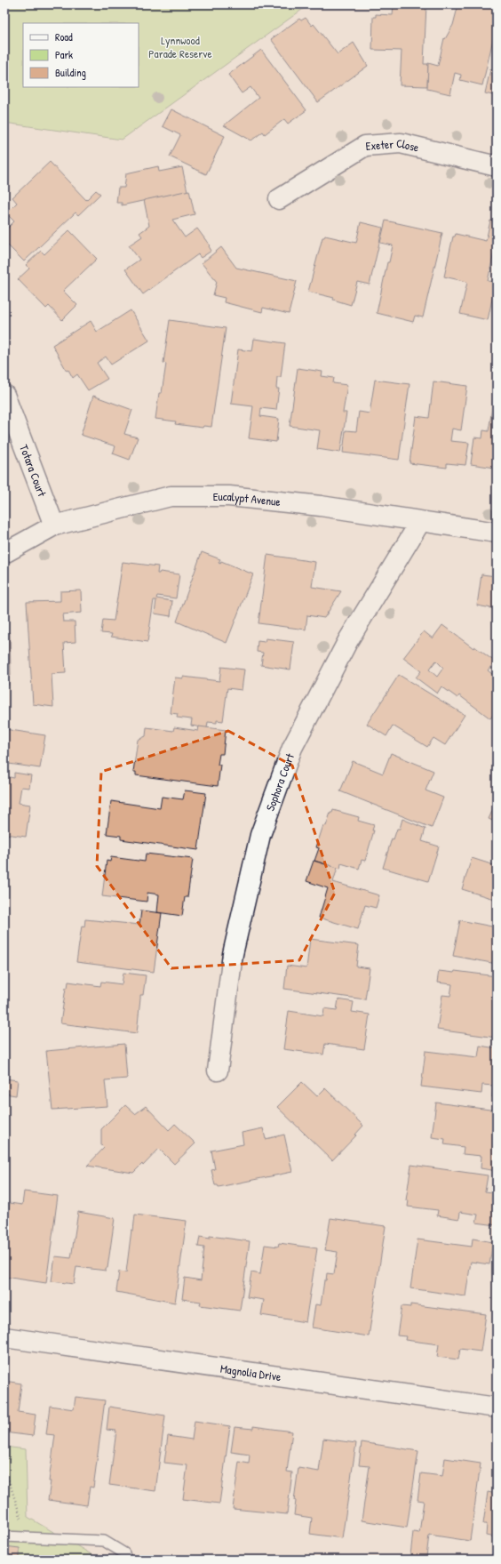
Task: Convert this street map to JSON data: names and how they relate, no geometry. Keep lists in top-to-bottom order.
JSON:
{
  "streets": {
    "street": [
      "Exeter Close",
      "Totara Court",
      "Eucalypt Avenue",
      "Sophora Court",
      "Magnolia Drive"
    ]
  },
  "crossings": [
    ["Totara Court", "Eucalypt Avenue"],
    ["Eucalypt Avenue", "Sophora Court"]
  ],
  "parks": ["Lynnwood Parade Reserve"],
  "legend": ["Road", "Park", "Building"]
}
